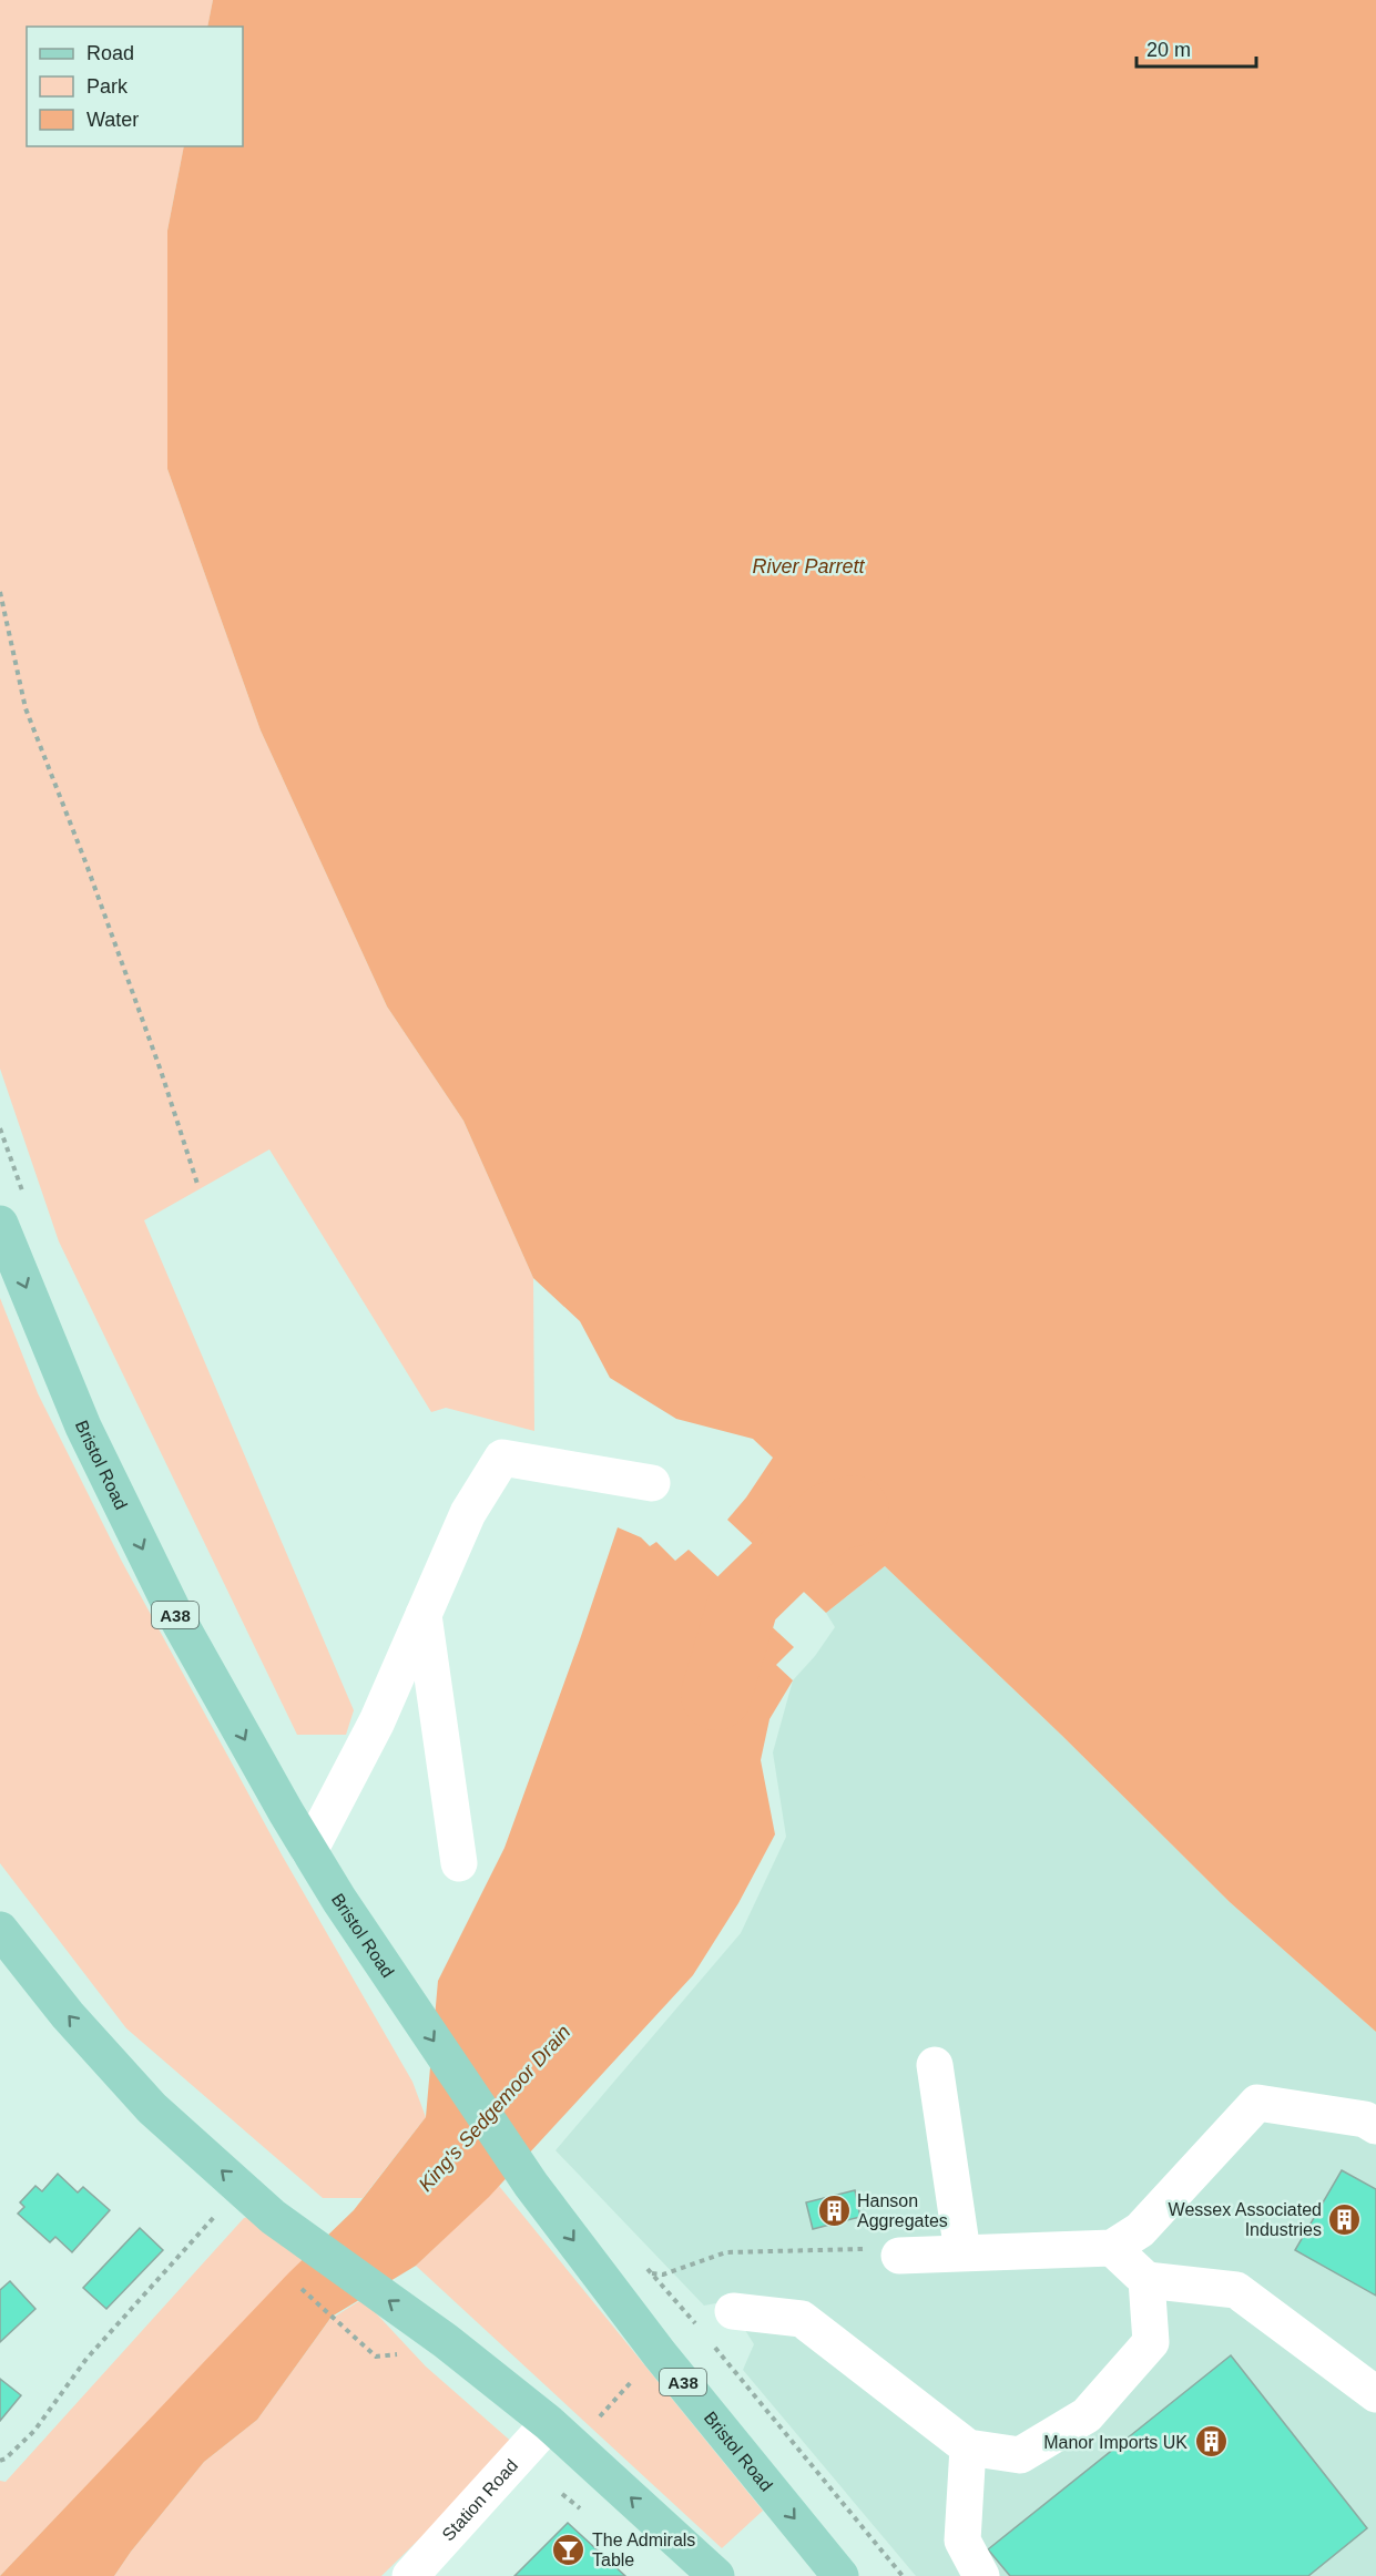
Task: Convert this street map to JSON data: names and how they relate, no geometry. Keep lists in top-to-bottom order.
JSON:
{
  "streets": {
    "main road": ["Bristol Road", "A38"],
    "lane": ["Station Road"]
  },
  "water": ["River Parrett", "King's Sedgemoor Drain"],
  "places": {
    "building": ["Hanson Aggregates", "Wessex Associated Industries", "Manor Imports UK"],
    "bar": ["The Admirals Table"]
  },
  "legend": ["Road", "Park", "Water"],
  "scale_bar": "20 m"
}
